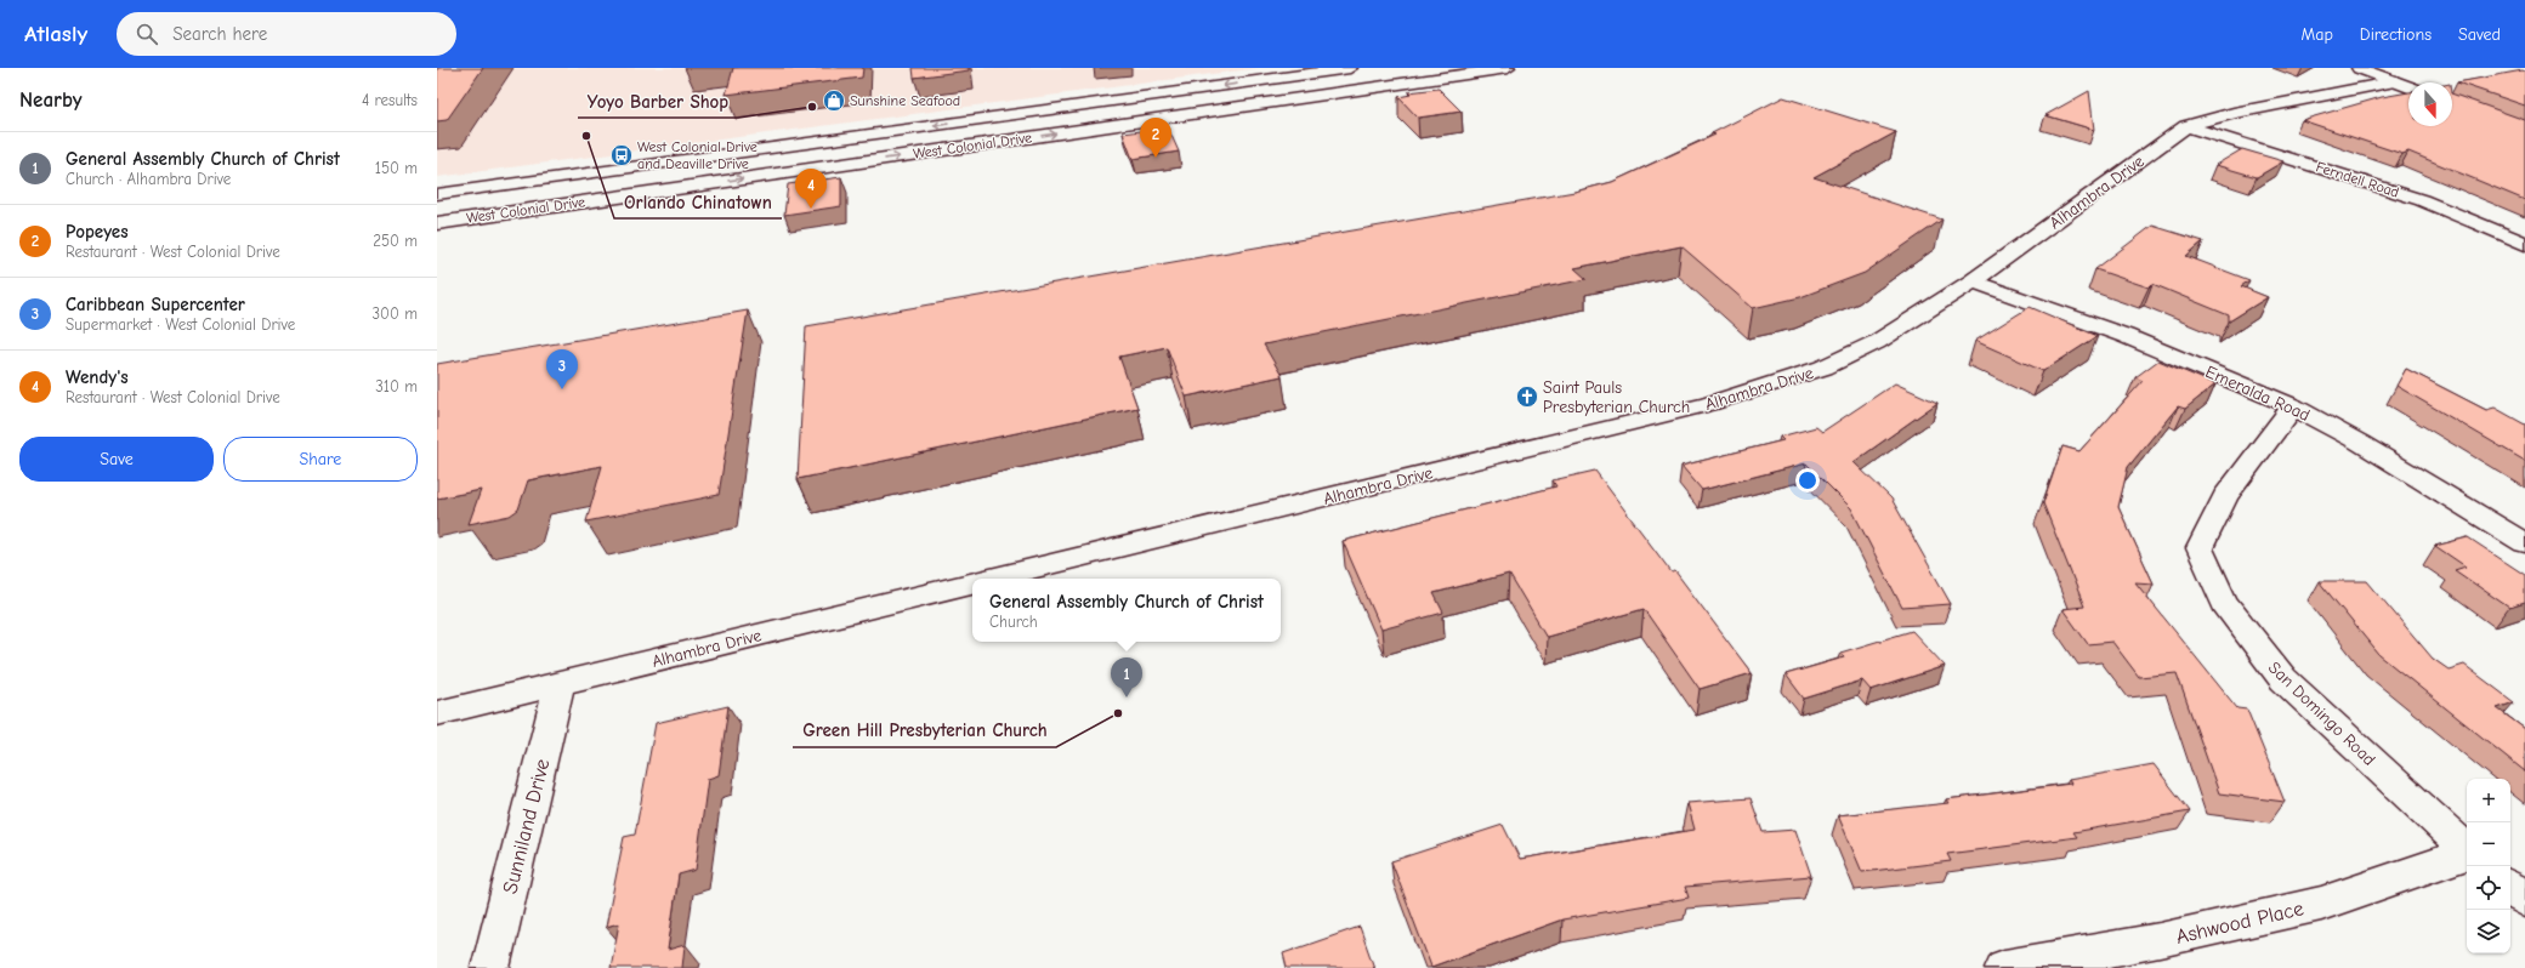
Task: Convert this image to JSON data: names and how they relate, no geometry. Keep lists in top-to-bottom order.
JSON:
{
  "streets": {
    "main road": [
      "West Colonial Drive",
      "Ferndell Road",
      "Alhambra Drive",
      "Emeralda Road",
      "San Domingo Road",
      "Sunniland Drive",
      "Ashwood Place"
    ]
  },
  "crossings": [
    ["Ferndell Road", "Alhambra Drive"],
    ["Alhambra Drive", "Emeralda Road"],
    ["Alhambra Drive", "Sunniland Drive"],
    ["Emeralda Road", "San Domingo Road"]
  ],
  "places": {
    "shop": ["Sunshine Seafood"],
    "other": ["Yoyo Barber Shop", "Orlando Chinatown", "Green Hill Presbyterian Church"],
    "bus stop": ["West Colonial Drive and Deaville Drive"],
    "church": ["Saint Pauls Presbyterian Church"]
  },
  "north": "bottom",
  "page": {
    "header": "Atlasly",
    "search": "Search here",
    "nav": ["Map", "Directions", "Saved"],
    "heading": ["Nearby", "4 results"],
    "pins": [
      "2",
      "4",
      "3",
      "1"
    ],
    "list": [
      {
        "mark": "1",
        "name": "General Assembly Church of Christ",
        "note": "Church · Alhambra Drive",
        "value": "150 m"
      },
      {
        "mark": "2",
        "name": "Popeyes",
        "note": "Restaurant · West Colonial Drive",
        "value": "250 m"
      },
      {
        "mark": "3",
        "name": "Caribbean Supercenter",
        "note": "Supermarket · West Colonial Drive",
        "value": "300 m"
      },
      {
        "mark": "4",
        "name": "Wendy's",
        "note": "Restaurant · West Colonial Drive",
        "value": "310 m"
      }
    ],
    "buttons": ["Save", "Share"],
    "popup": ["General Assembly Church of Christ", "Church"],
    "map_buttons": ["+", "−"]
  }
}
